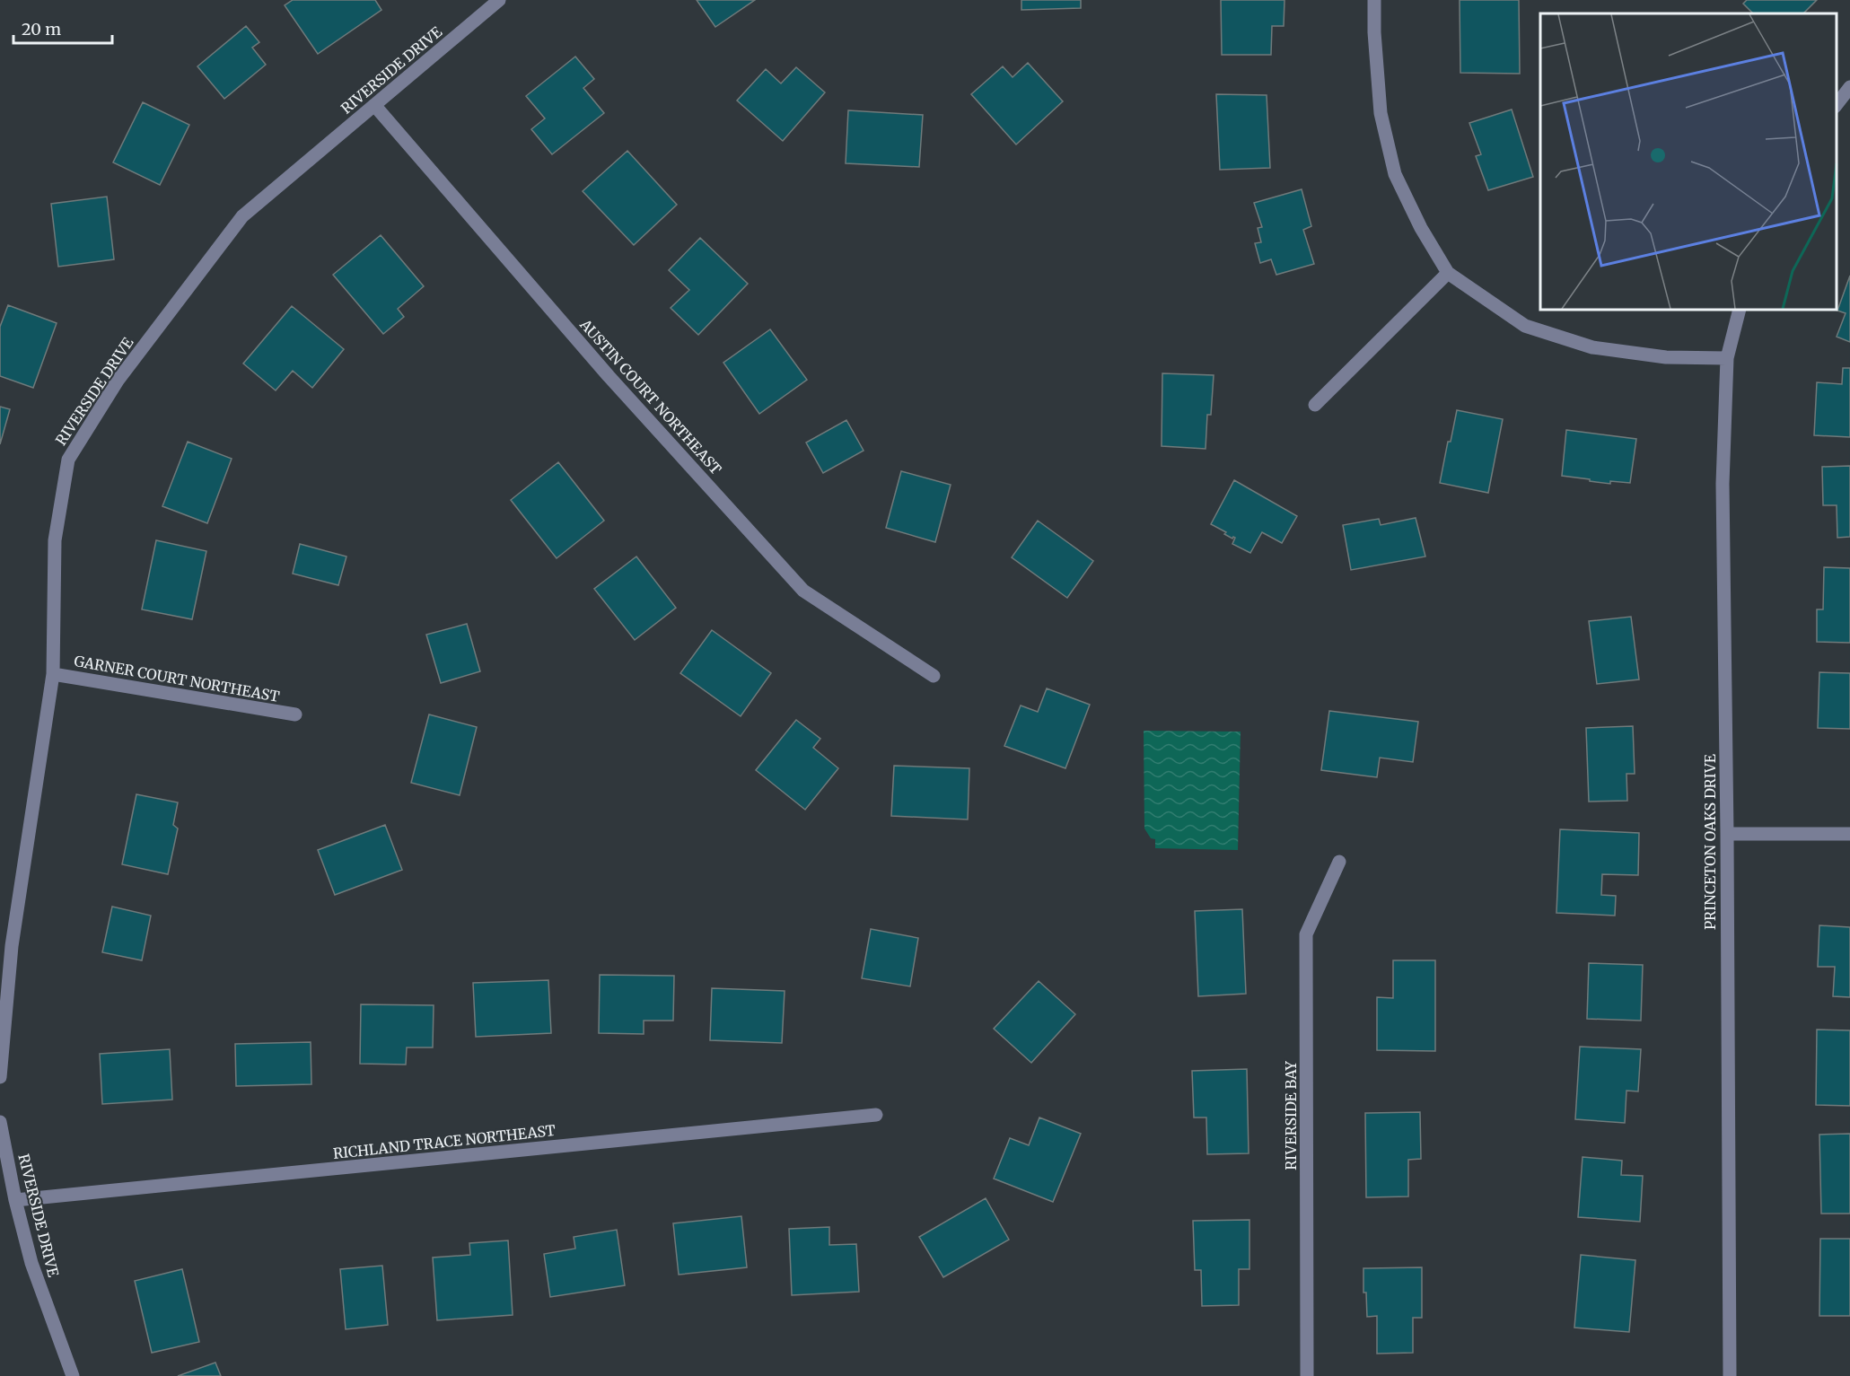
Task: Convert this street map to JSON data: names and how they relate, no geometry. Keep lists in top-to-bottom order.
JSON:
{
  "streets": {
    "street": [
      "RIVERSIDE DRIVE",
      "AUSTIN COURT NORTHEAST",
      "GARNER COURT NORTHEAST",
      "PRINCETON OAKS DRIVE",
      "RIVERSIDE BAY",
      "RICHLAND TRACE NORTHEAST"
    ]
  },
  "crossings": [
    ["RIVERSIDE DRIVE", "AUSTIN COURT NORTHEAST"],
    ["RIVERSIDE DRIVE", "GARNER COURT NORTHEAST"],
    ["RIVERSIDE DRIVE", "RICHLAND TRACE NORTHEAST"]
  ],
  "scale_bar": "20 m"
}
